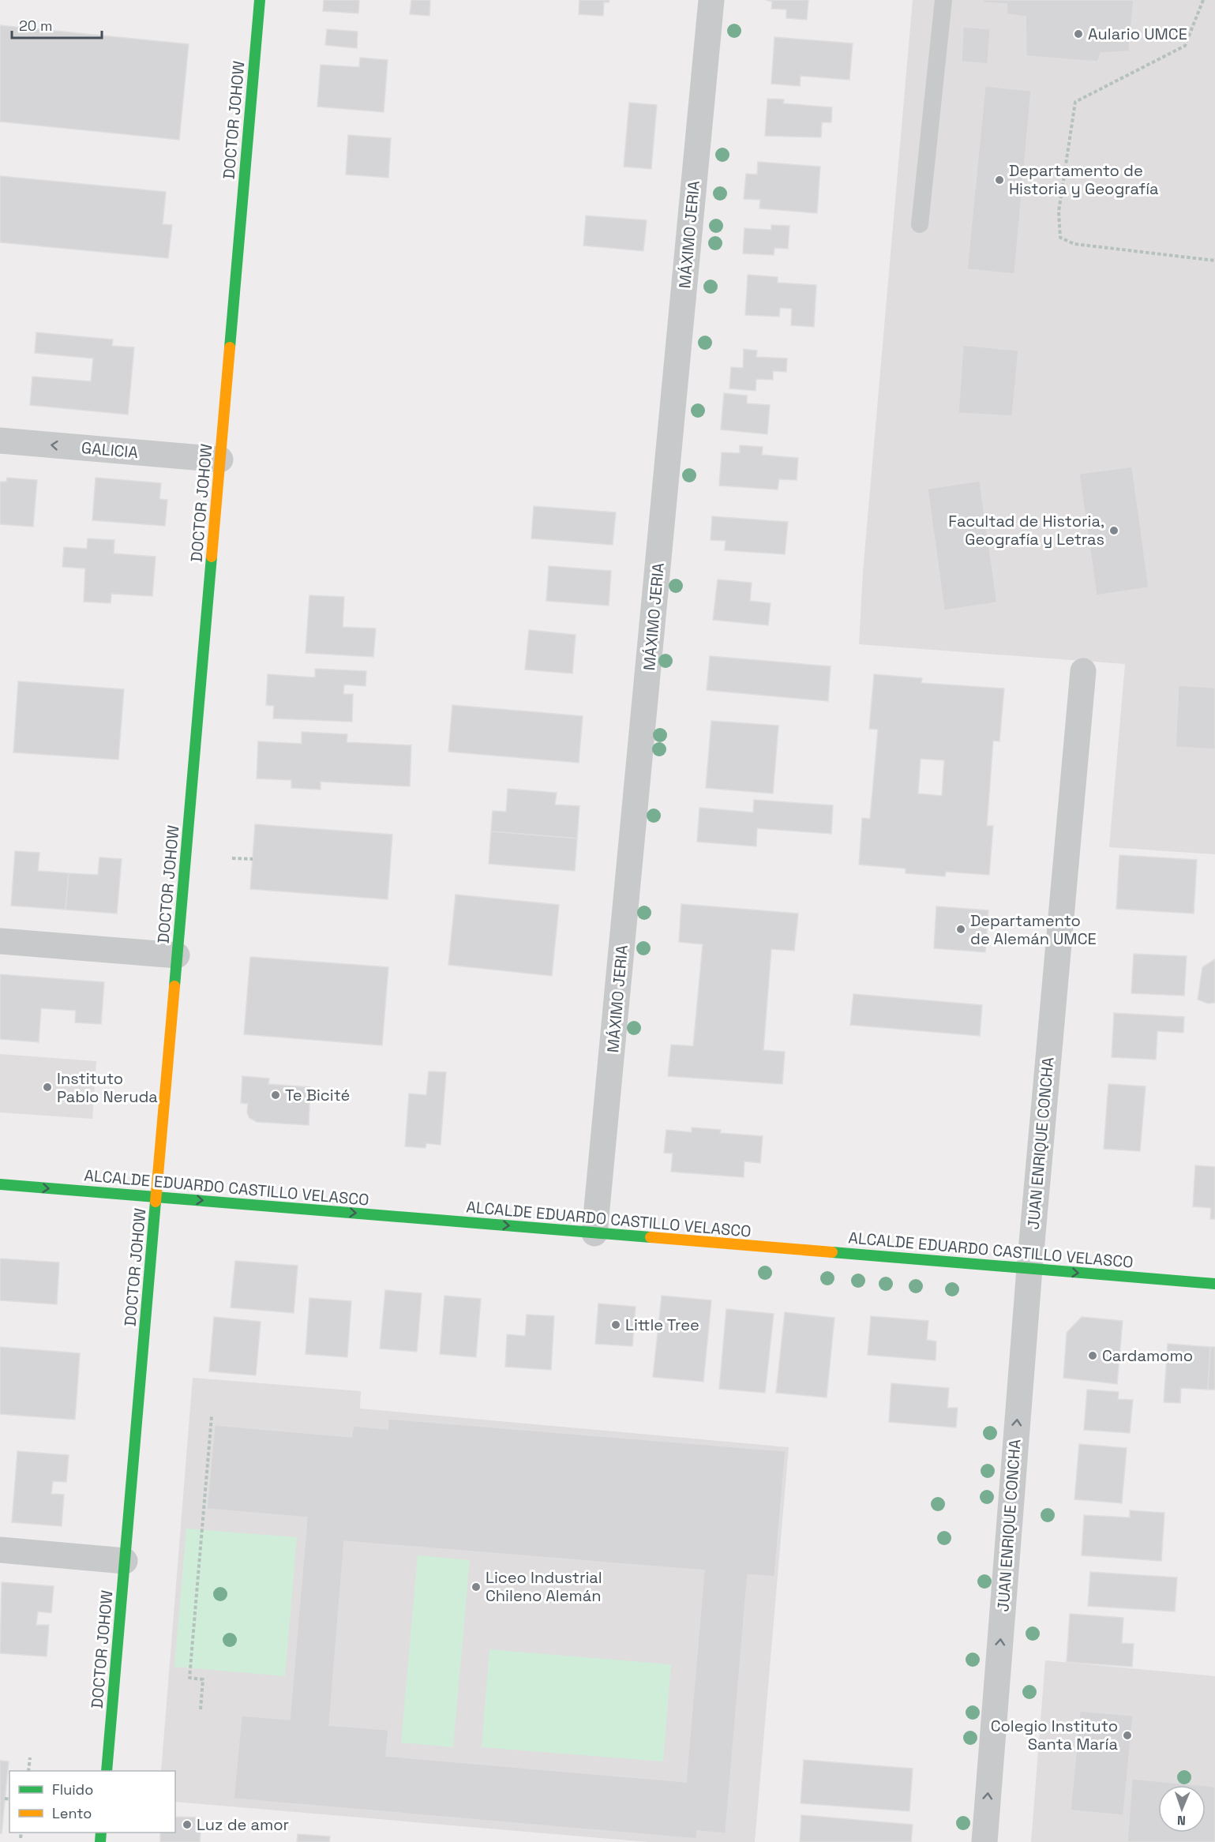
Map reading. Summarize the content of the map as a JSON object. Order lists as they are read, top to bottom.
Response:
{
  "streets": {
    "street": [
      "DOCTOR JOHOW",
      "MÁXIMO JERIA",
      "GALICIA",
      "JUAN ENRIQUE CONCHA",
      "ALCALDE EDUARDO CASTILLO VELASCO"
    ]
  },
  "crossings": [
    ["DOCTOR JOHOW", "GALICIA"],
    ["DOCTOR JOHOW", "ALCALDE EDUARDO CASTILLO VELASCO"],
    ["MÁXIMO JERIA", "ALCALDE EDUARDO CASTILLO VELASCO"],
    ["JUAN ENRIQUE CONCHA", "ALCALDE EDUARDO CASTILLO VELASCO"]
  ],
  "one_way": ["GALICIA", "JUAN ENRIQUE CONCHA", "ALCALDE EDUARDO CASTILLO VELASCO"],
  "places": [
    "Aulario UMCE",
    "Departamento de Historia y Geografía",
    "Facultad de Historia, Geografía y Letras",
    "Departamento de Alemán UMCE",
    "Instituto Pablo Neruda",
    "Te Bicité",
    "Little Tree",
    "Cardamomo",
    "Liceo Industrial Chileno Alemán",
    "Colegio Instituto Santa María",
    "Luz de amor"
  ],
  "legend": ["Fluido", "Lento"],
  "scale_bar": "20 m",
  "north": "bottom"
}
